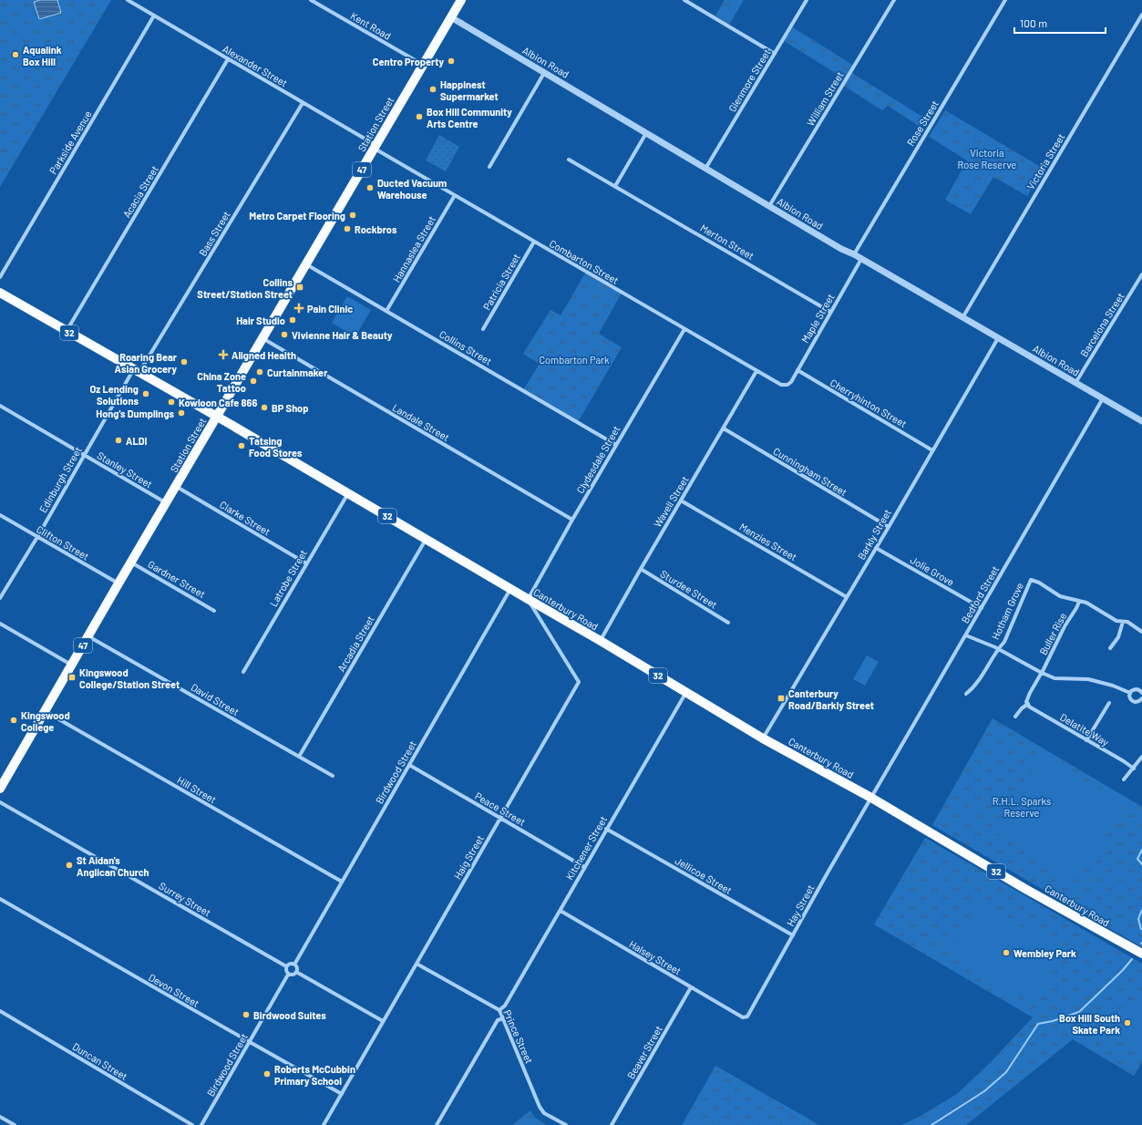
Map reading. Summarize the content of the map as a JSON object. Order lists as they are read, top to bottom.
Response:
{
  "streets": {
    "main road": [
      "Station Street",
      "47",
      "32",
      "Canterbury Road"
    ],
    "street": [
      "Kent Road",
      "Albion Road",
      "Alexander Street",
      "Glenmore Street",
      "William Street",
      "Rose Street",
      "Parkside Avenue",
      "Victoria Street",
      "Acacia Street",
      "Bass Street",
      "Merton Street",
      "Hannaslea Street",
      "Combarton Street",
      "Patricia Street",
      "Maple Street",
      "Barcelona Street",
      "Collins Street",
      "Cherryhinton Street",
      "Landale Street",
      "Clydesdale Street",
      "Stanley Street",
      "Cunningham Street",
      "Edinburgh Street",
      "Wavell Street",
      "Clarke Street",
      "Barkly Street",
      "Menzies Street",
      "Clifton Street",
      "Jolie Grove",
      "Latrobe Street",
      "Gardner Street",
      "Sturdee Street",
      "Bedford Street",
      "Hotham Grove",
      "Buller Rise",
      "Arcadia Street",
      "David Street",
      "Delatite Way",
      "Birdwood Street",
      "Hill Street",
      "Peace Street",
      "Kitchener Street",
      "Haig Street",
      "Jellicoe Street",
      "Surrey Street",
      "Hay Street",
      "Halsey Street",
      "Devon Street",
      "Prince Street",
      "Beaver Street",
      "Duncan Street"
    ]
  },
  "crossings": [
    ["Kent Road", "Station Street"],
    ["Albion Road", "Glenmore Street"],
    ["Albion Road", "William Street"],
    ["Albion Road", "Rose Street"],
    ["Albion Road", "Station Street"],
    ["Albion Road", "Victoria Street"],
    ["Albion Road", "Maple Street"],
    ["Albion Road", "Barcelona Street"],
    ["Albion Road", "Barkly Street"],
    ["Albion Road", "Bedford Street"],
    ["Alexander Street", "Station Street"],
    ["Alexander Street", "Parkside Avenue"],
    ["Alexander Street", "Acacia Street"],
    ["Alexander Street", "Bass Street"],
    ["Alexander Street", "Combarton Street"],
    ["Station Street", "Combarton Street"],
    ["Station Street", "Collins Street"],
    ["Station Street", "Landale Street"],
    ["Station Street", "Stanley Street"],
    ["Station Street", "Clarke Street"],
    ["Station Street", "Clifton Street"],
    ["Station Street", "Gardner Street"],
    ["Station Street", "Canterbury Road"],
    ["Station Street", "David Street"],
    ["Station Street", "Hill Street"],
    ["Acacia Street", "Canterbury Road"],
    ["Bass Street", "Edinburgh Street"],
    ["Bass Street", "Canterbury Road"],
    ["Merton Street", "Maple Street"],
    ["Hannaslea Street", "Combarton Street"],
    ["Hannaslea Street", "Collins Street"],
    ["Combarton Street", "Patricia Street"],
    ["Combarton Street", "Maple Street"],
    ["Combarton Street", "Clydesdale Street"],
    ["Combarton Street", "Wavell Street"],
    ["Maple Street", "Cherryhinton Street"],
    ["Collins Street", "Clydesdale Street"],
    ["Cherryhinton Street", "Barkly Street"],
    ["Landale Street", "Clydesdale Street"],
    ["Clydesdale Street", "Canterbury Road"],
    ["Clydesdale Street", "Haig Street"],
    ["Stanley Street", "Edinburgh Street"],
    ["Cunningham Street", "Wavell Street"],
    ["Cunningham Street", "Barkly Street"],
    ["Edinburgh Street", "Clifton Street"],
    ["Edinburgh Street", "Canterbury Road"],
    ["Wavell Street", "Menzies Street"],
    ["Wavell Street", "Sturdee Street"],
    ["Wavell Street", "Canterbury Road"],
    ["Clarke Street", "Latrobe Street"],
    ["Barkly Street", "Menzies Street"],
    ["Barkly Street", "Jolie Grove"],
    ["Barkly Street", "Canterbury Road"],
    ["Jolie Grove", "Bedford Street"],
    ["Latrobe Street", "Canterbury Road"],
    ["Bedford Street", "Canterbury Road"],
    ["Bedford Street", "Hay Street"],
    ["Canterbury Road", "Arcadia Street"],
    ["Canterbury Road", "Birdwood Street"],
    ["Canterbury Road", "Kitchener Street"],
    ["Canterbury Road", "Haig Street"],
    ["Canterbury Road", "Hay Street"],
    ["Hotham Grove", "Buller Rise"],
    ["Buller Rise", "Delatite Way"],
    ["Arcadia Street", "David Street"],
    ["Birdwood Street", "Hill Street"],
    ["Birdwood Street", "Peace Street"],
    ["Birdwood Street", "Surrey Street"],
    ["Birdwood Street", "Devon Street"],
    ["Peace Street", "Kitchener Street"],
    ["Peace Street", "Haig Street"],
    ["Kitchener Street", "Jellicoe Street"],
    ["Kitchener Street", "Halsey Street"],
    ["Kitchener Street", "Prince Street"],
    ["Haig Street", "Devon Street"],
    ["Haig Street", "Prince Street"],
    ["Jellicoe Street", "Hay Street"],
    ["Hay Street", "Halsey Street"],
    ["Halsey Street", "Beaver Street"]
  ],
  "parks": ["Victoria Rose Reserve", "Combarton Park", "R.H.L. Sparks Reserve"],
  "places": {
    "other": [
      "Aqualink Box Hill",
      "Centro Property",
      "Happinest Supermarket",
      "Box Hill Community Arts Centre",
      "Ducted Vacuum Warehouse",
      "Metro Carpet Flooring",
      "Rockbros",
      "Hair Studio",
      "Vivienne Hair & Beauty",
      "Roaring Bear Asian Grocery",
      "Curtainmaker",
      "China Zone Tattoo",
      "Oz Lending Solutions",
      "Kowloon Cafe 866",
      "BP Shop",
      "Hong's Dumplings",
      "ALDI",
      "Tatsing Food Stores",
      "Kingswood College",
      "St Aidan's Anglican Church",
      "Wembley Park",
      "Birdwood Suites",
      "Box Hill South Skate Park",
      "Roberts McCubbin Primary School"
    ],
    "transit": ["Collins Street/Station Street", "Kingswood College/Station Street", "Canterbury Road/Barkly Street"],
    "health": ["Pain Clinic", "Aligned Health"]
  },
  "scale_bar": "100 m"
}
